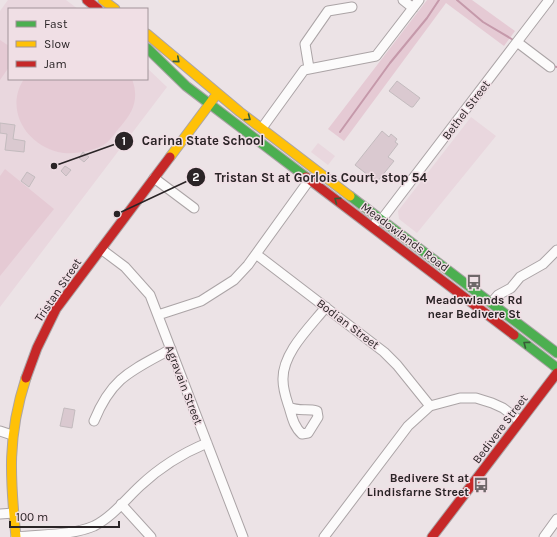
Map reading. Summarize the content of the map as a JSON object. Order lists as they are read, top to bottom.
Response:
{
  "streets": {
    "main road": ["Meadowlands Road", "Tristan Street", "Bedivere Street"],
    "street": ["Bethel Street", "Bodian Street", "Agravain Street"]
  },
  "crossings": [
    ["Bethel Street", "Meadowlands Road"],
    ["Meadowlands Road", "Tristan Street"],
    ["Tristan Street", "Agravain Street"]
  ],
  "places": {
    "other": ["Carina State School", "Tristan St at Gorlois Court, stop 54"],
    "bus stop": ["Meadowlands Rd near Bedivere St", "Bedivere St at Lindisfarne Street"]
  },
  "legend": ["Fast", "Slow", "Jam"],
  "scale_bar": "100 m"
}
